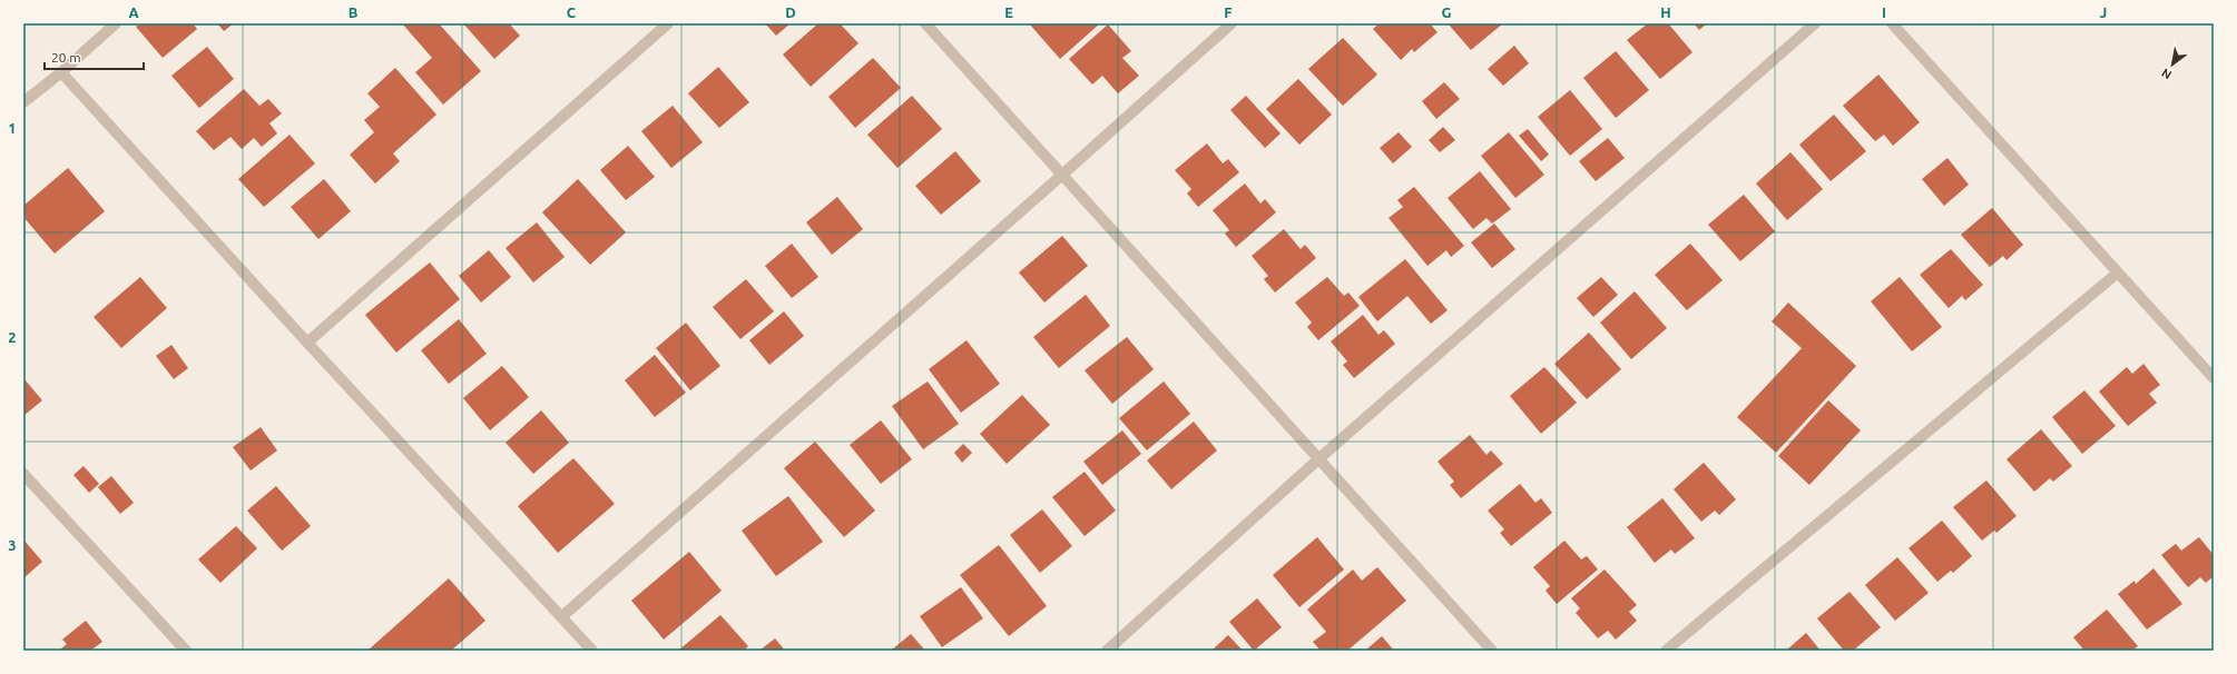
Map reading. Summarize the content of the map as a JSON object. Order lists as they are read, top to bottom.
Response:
{
  "scale_bar": "20 m",
  "north": "bottom left",
  "grid": {
    "columns": [
      "A",
      "B",
      "C",
      "D",
      "E",
      "F",
      "G",
      "H",
      "I",
      "J"
    ],
    "rows": ["1", "2", "3"]
  }
}
